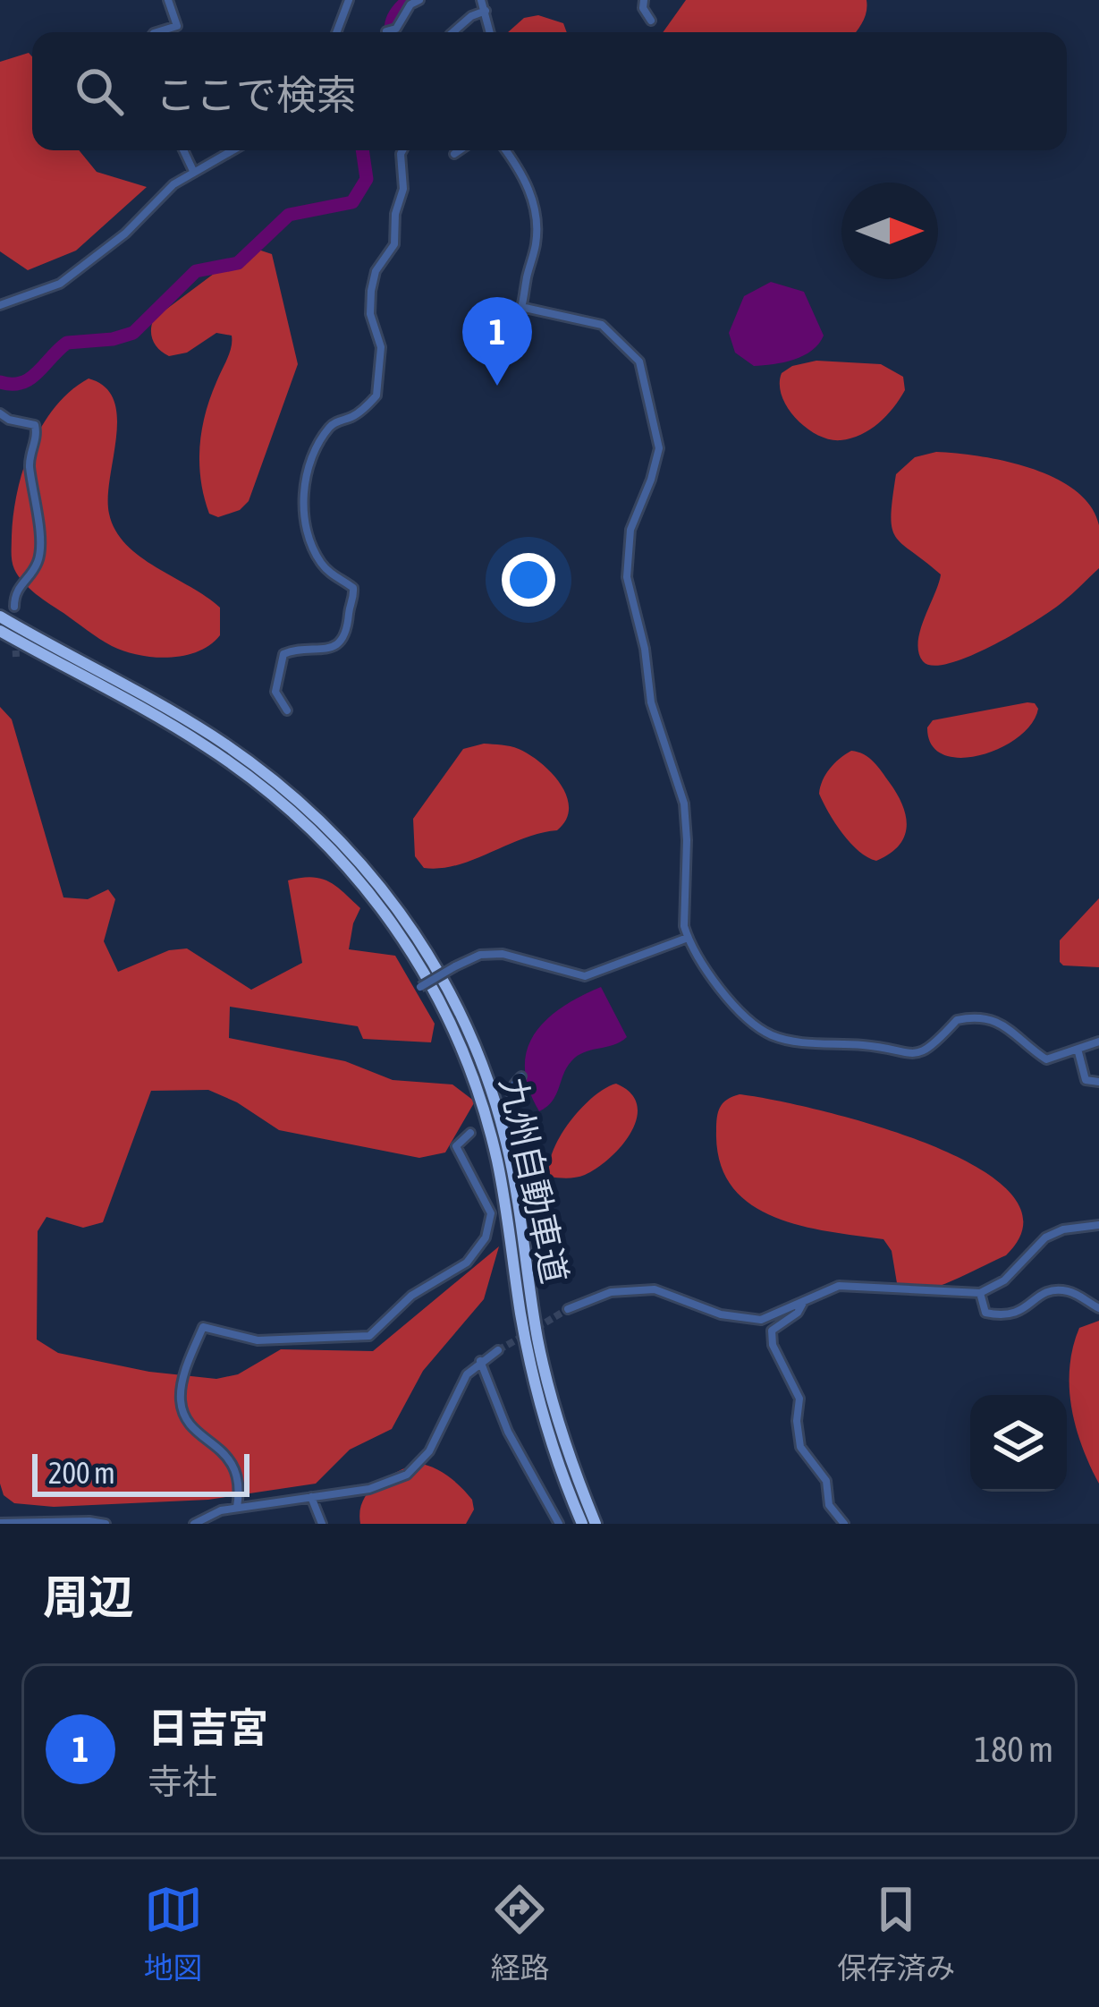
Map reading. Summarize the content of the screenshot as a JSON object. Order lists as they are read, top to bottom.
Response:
{
  "streets": {
    "highway": ["九州自動車道"]
  },
  "scale_bar": "200 m",
  "north": "right",
  "page": {
    "search": "ここで検索",
    "pins": "1",
    "scale": "200 m",
    "heading": "周辺",
    "list": [
      {
        "mark": "1",
        "name": "日吉宮",
        "note": "寺社",
        "value": "180 m"
      }
    ],
    "nav": ["地図", "経路", "保存済み"]
  }
}
